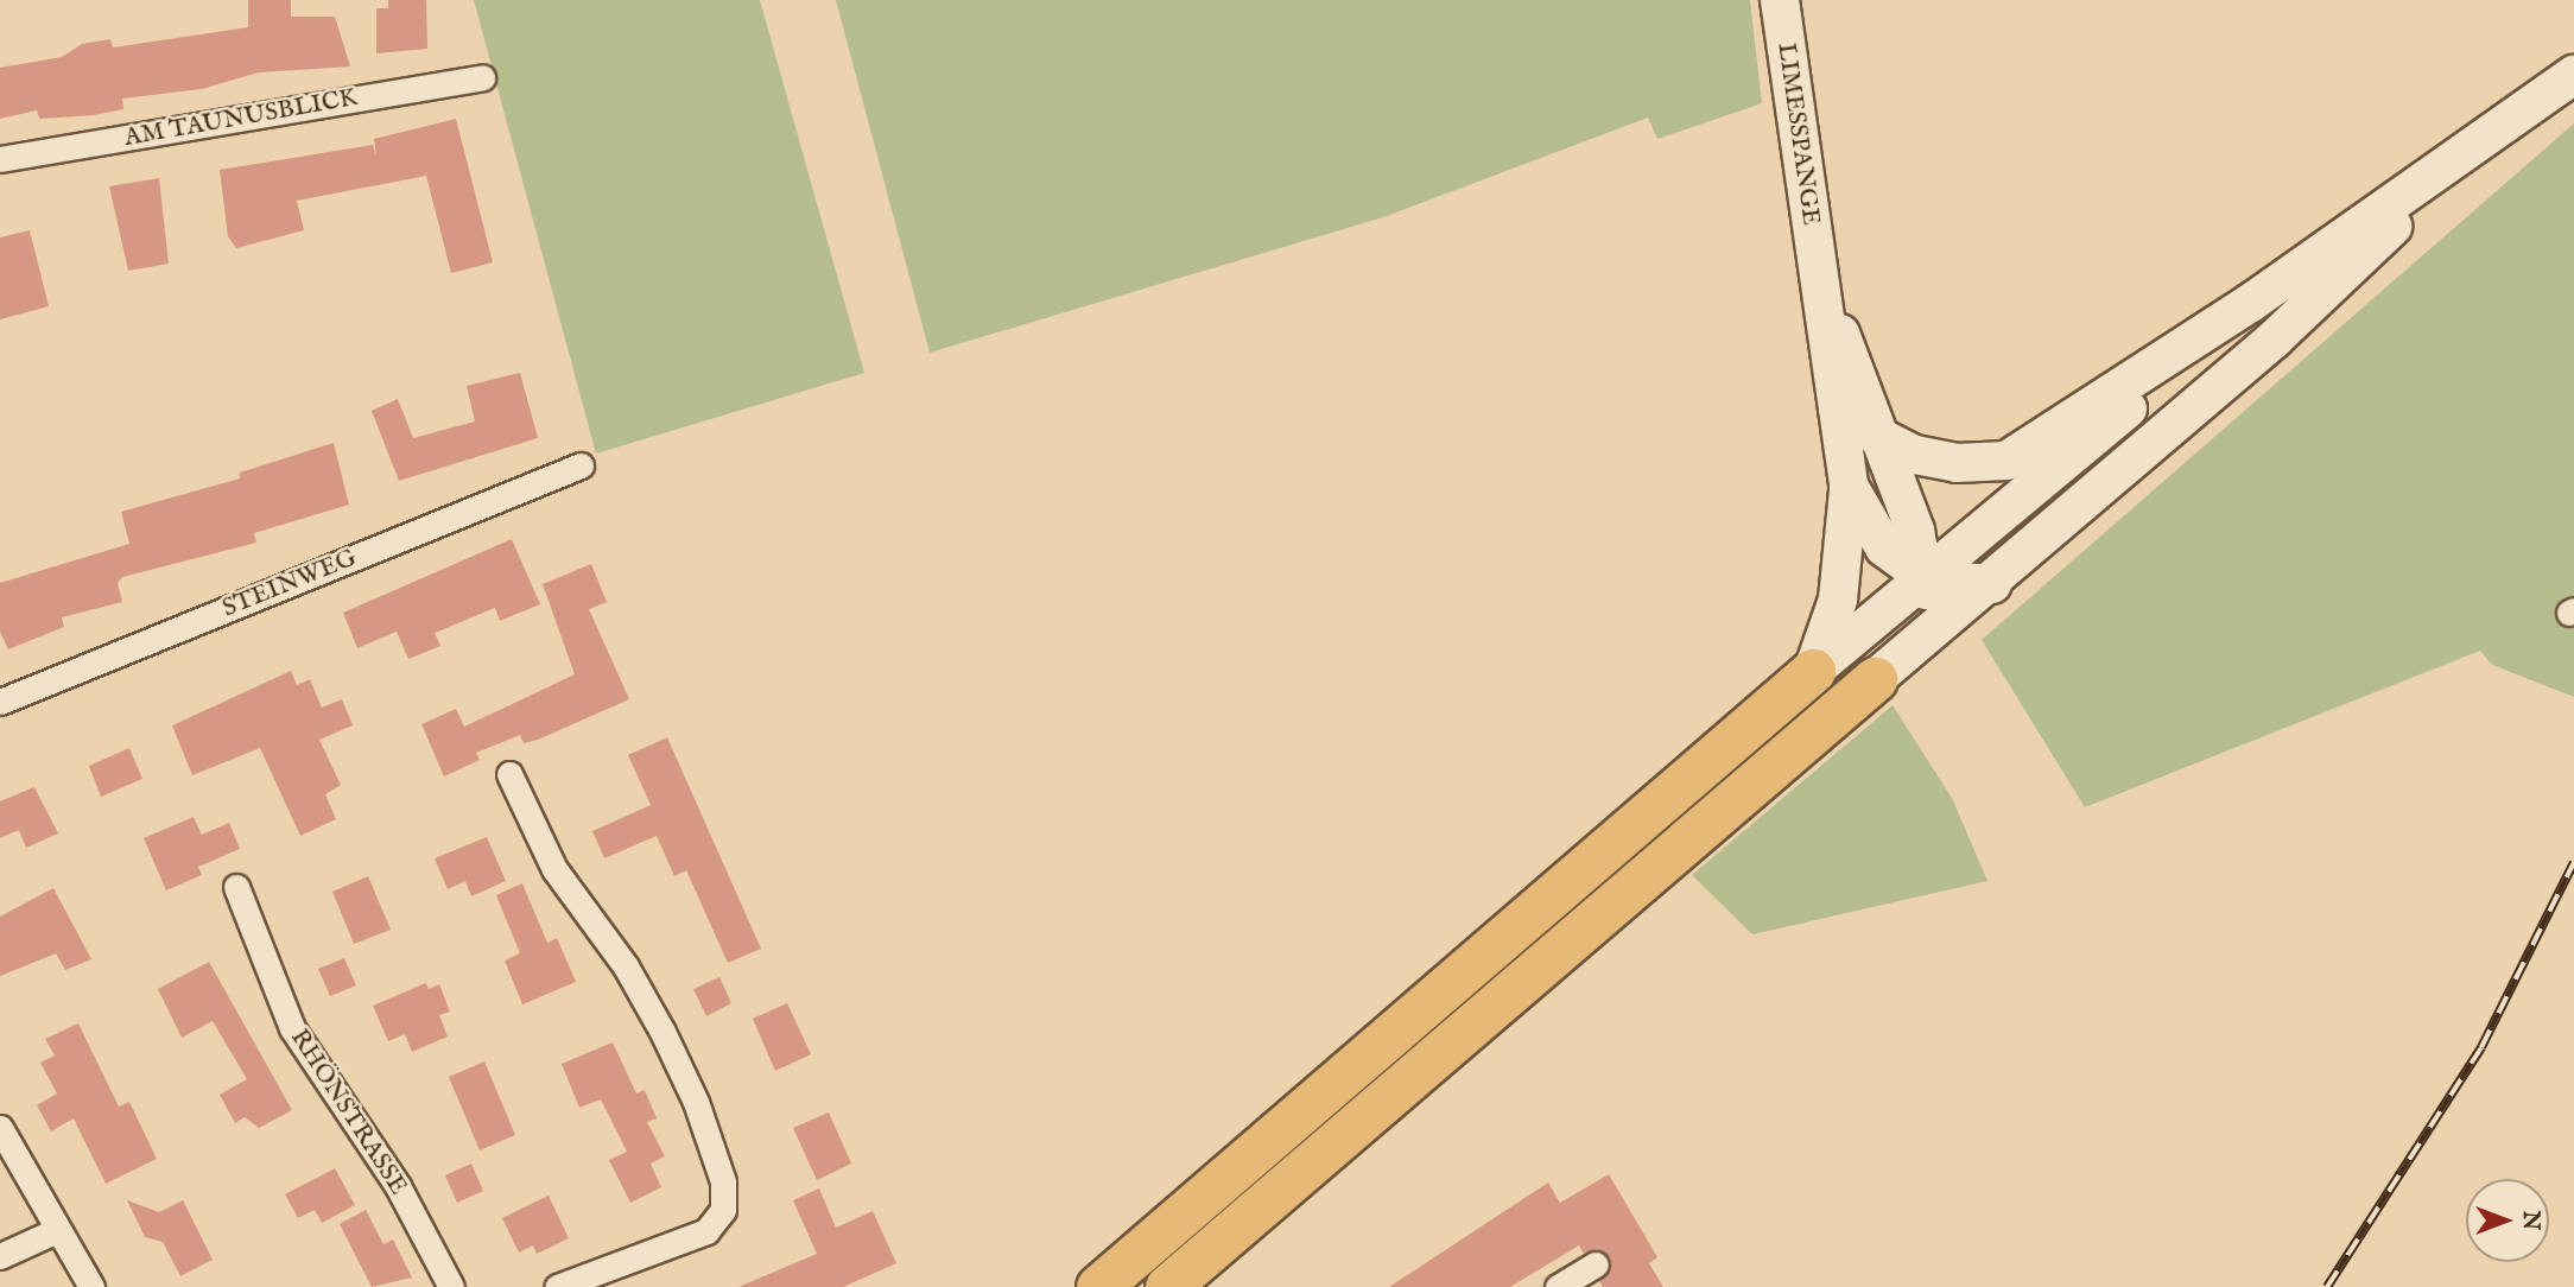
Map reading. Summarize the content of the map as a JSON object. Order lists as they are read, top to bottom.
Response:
{
  "streets": {
    "main road": ["LIMESSPANGE"],
    "street": ["AM TAUNUSBLICK", "STEINWEG", "RHÖNSTRASSE"]
  },
  "north": "right"
}
